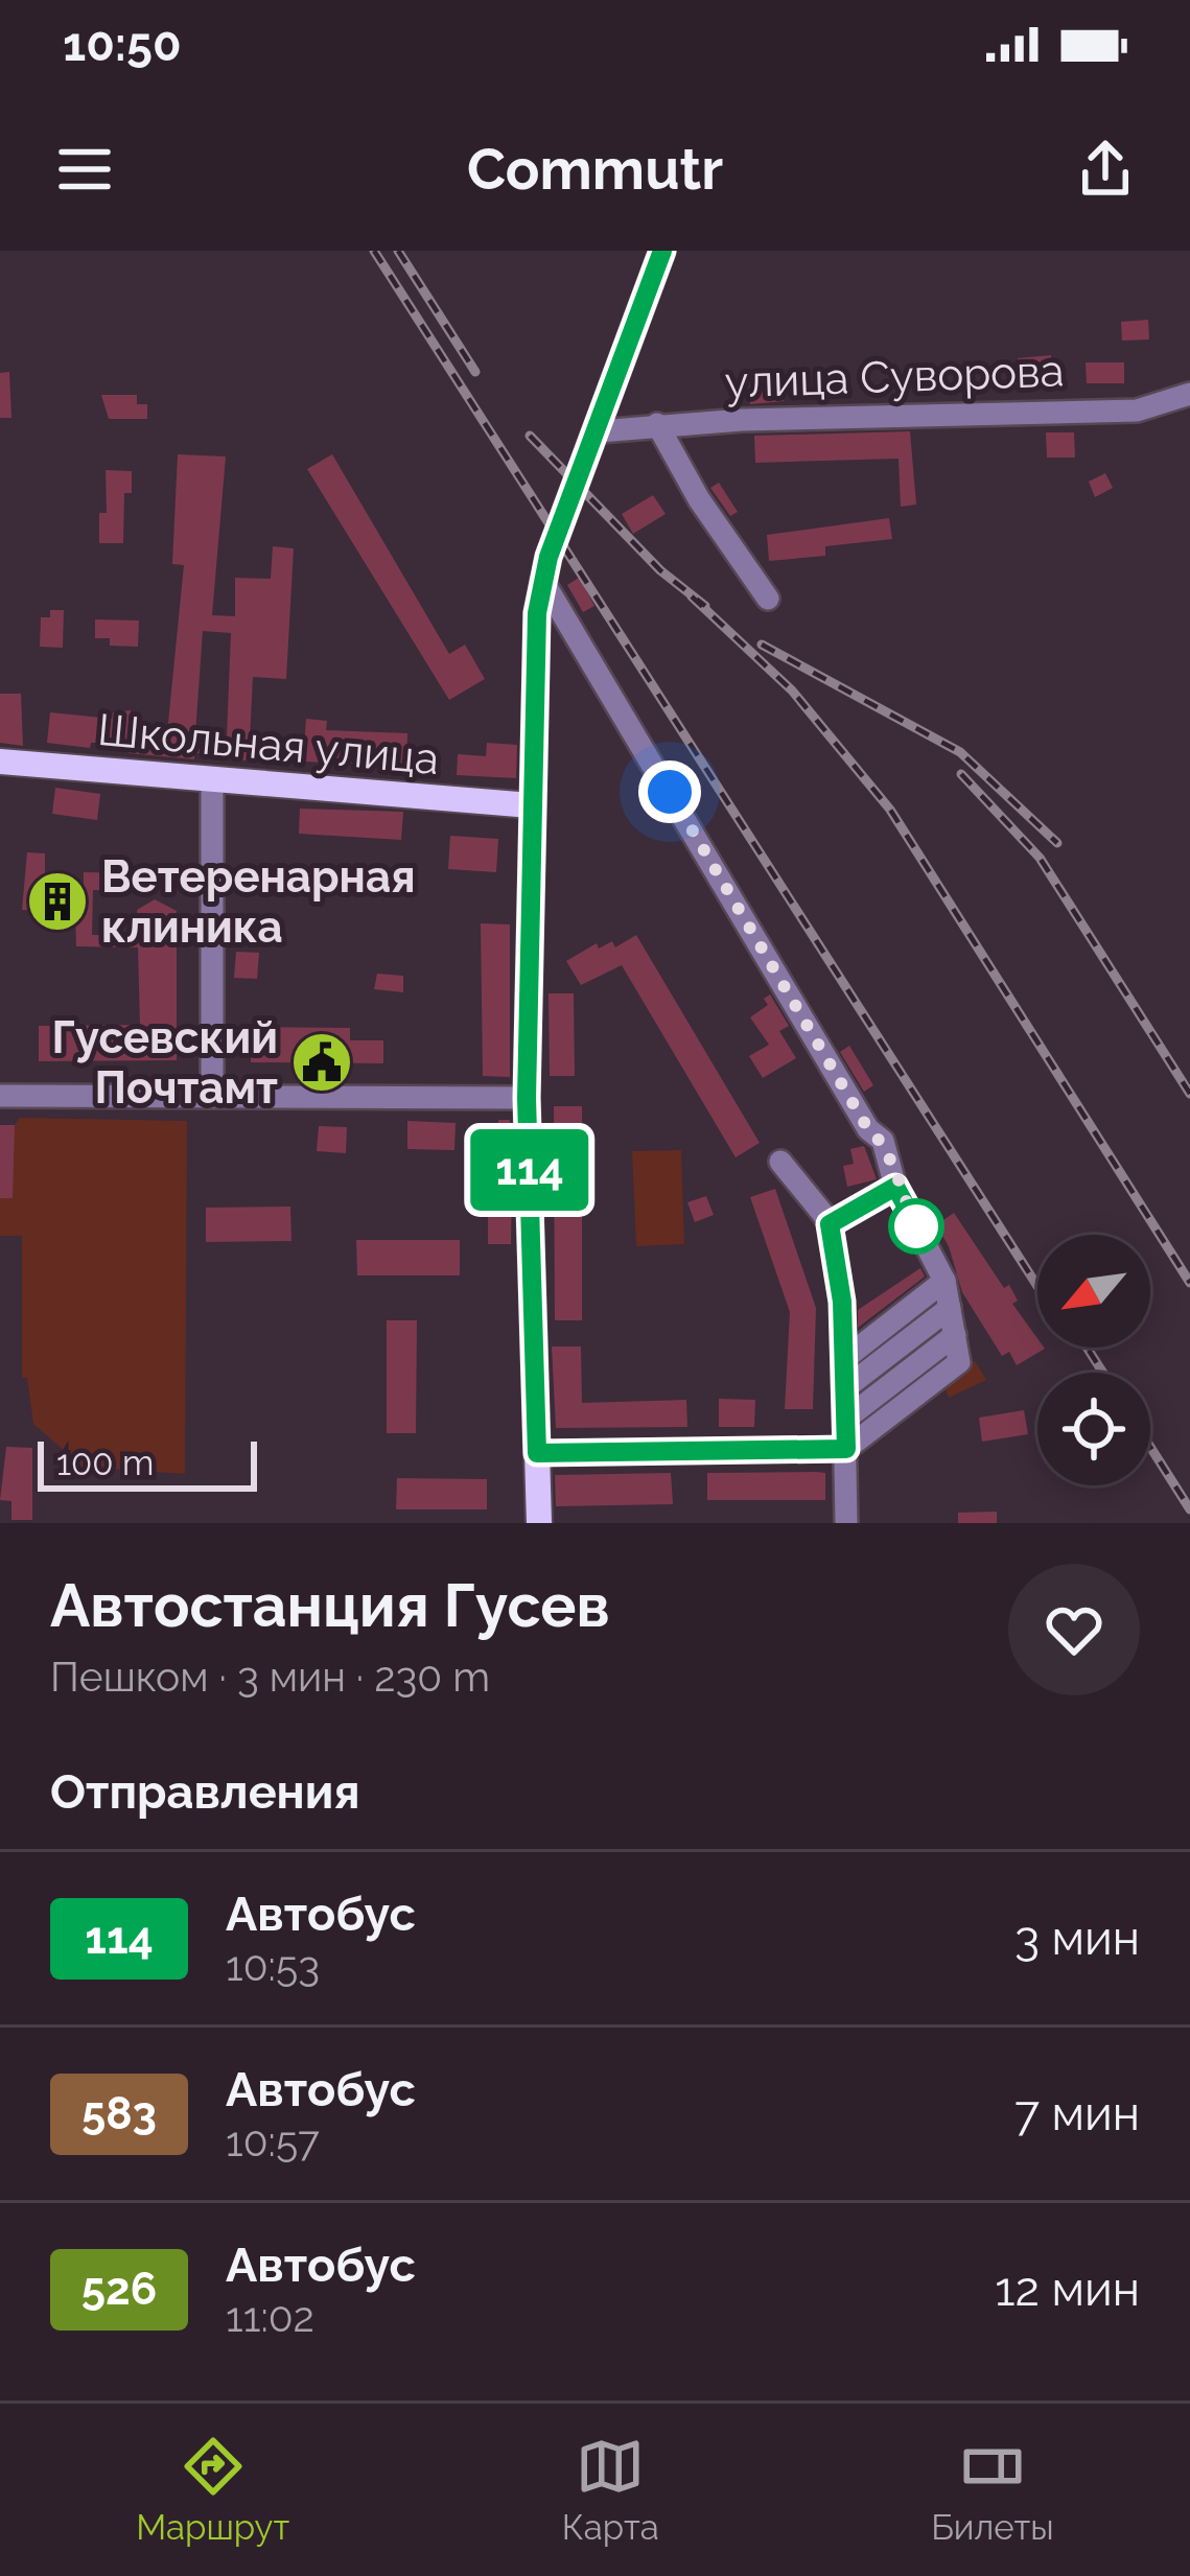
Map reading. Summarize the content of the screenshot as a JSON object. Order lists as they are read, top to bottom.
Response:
{
  "streets": {
    "main road": ["Школьная улица"],
    "street": ["улица Суворова"]
  },
  "places": {
    "building": ["Ветеренарная клиника"],
    "public building": ["Гусевский Почтамт"]
  },
  "lines": ["bus line 114"],
  "scale_bar": "100 m",
  "north": "bottom left",
  "page": {
    "status": "10:50",
    "header": "Commutr",
    "on_map": "114",
    "scale": "100 m",
    "heading": [
      ["Автостанция Гусев", "Пешком · 3 мин · 230 m"],
      "Отправления"
    ],
    "list": [
      {
        "mark": "114",
        "name": "Автобус",
        "note": "10:53",
        "value": "3 мин"
      },
      {
        "mark": "583",
        "name": "Автобус",
        "note": "10:57",
        "value": "7 мин"
      },
      {
        "mark": "526",
        "name": "Автобус",
        "note": "11:02",
        "value": "12 мин"
      }
    ],
    "tabs": ["Маршрут", "Карта", "Билеты"]
  }
}
